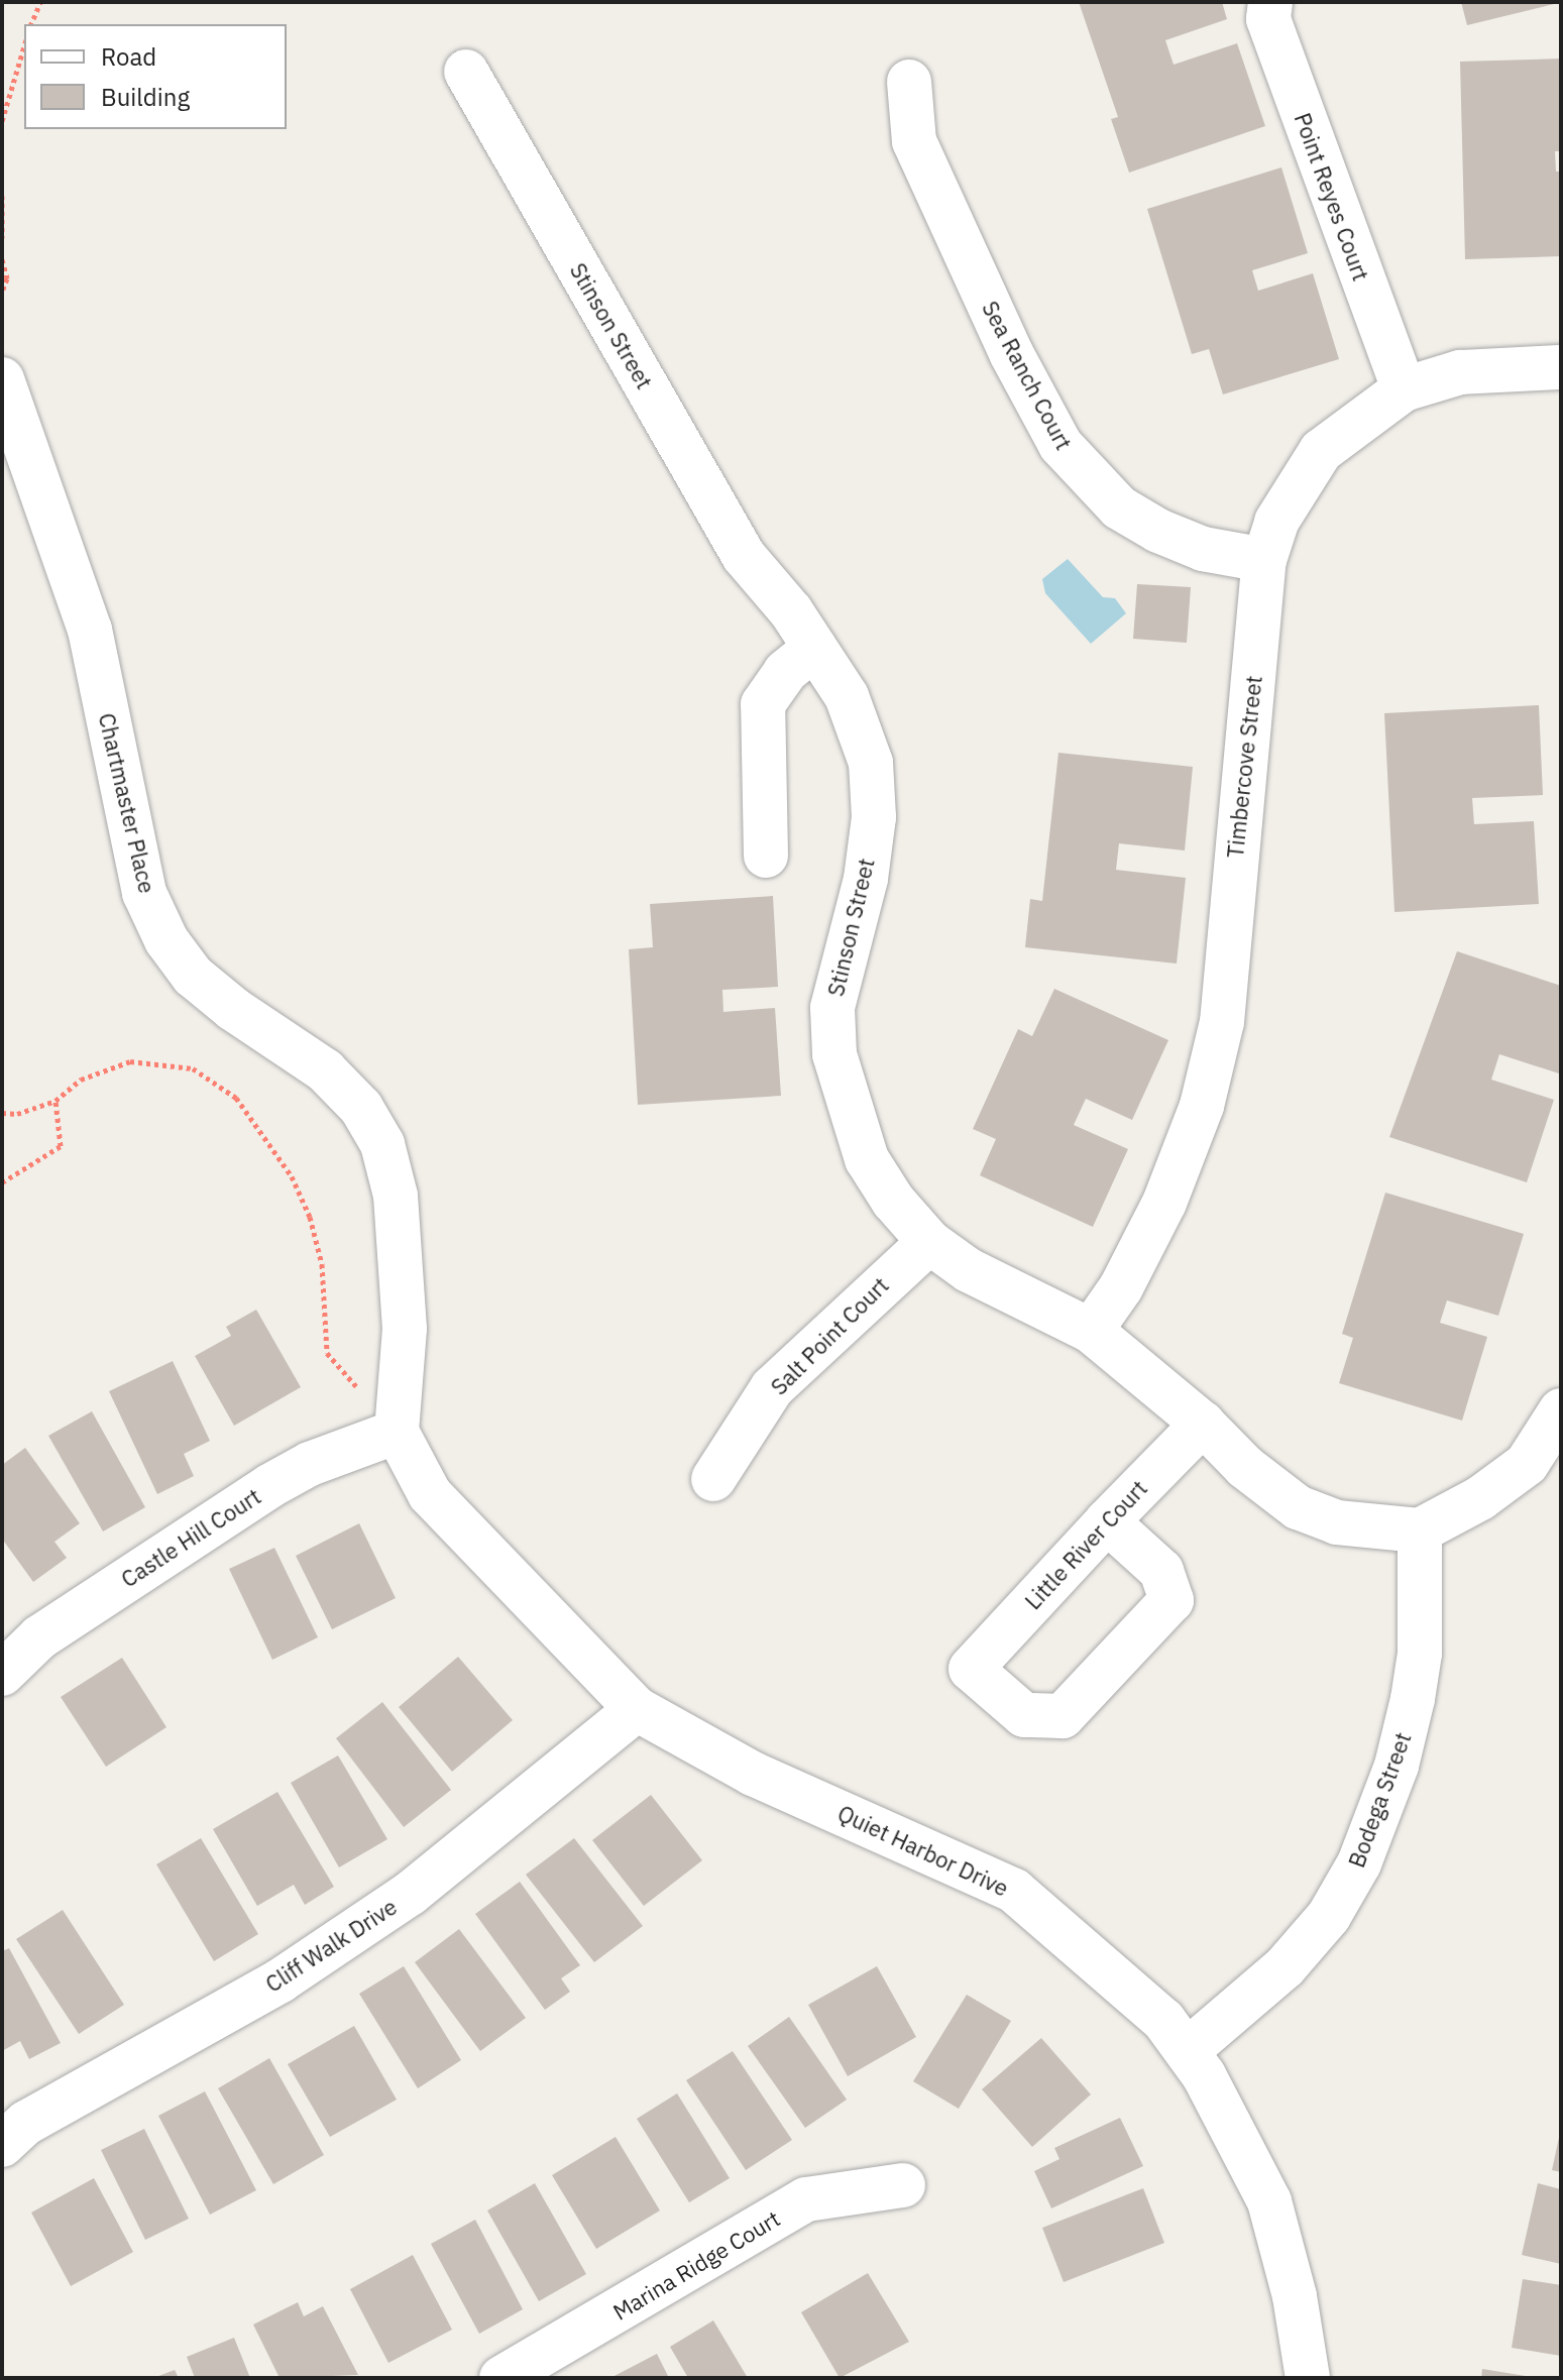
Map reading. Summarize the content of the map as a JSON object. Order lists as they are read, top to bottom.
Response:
{
  "streets": {
    "street": [
      "Point Reyes Court",
      "Stinson Street",
      "Sea Ranch Court",
      "Timbercove Street",
      "Chartmaster Place",
      "Salt Point Court",
      "Castle Hill Court",
      "Little River Court",
      "Bodega Street",
      "Quiet Harbor Drive",
      "Cliff Walk Drive",
      "Marina Ridge Court"
    ]
  },
  "crossings": [
    ["Point Reyes Court", "Timbercove Street"],
    ["Stinson Street", "Timbercove Street"],
    ["Stinson Street", "Salt Point Court"],
    ["Stinson Street", "Little River Court"],
    ["Stinson Street", "Bodega Street"],
    ["Sea Ranch Court", "Timbercove Street"],
    ["Chartmaster Place", "Castle Hill Court"],
    ["Chartmaster Place", "Quiet Harbor Drive"],
    ["Castle Hill Court", "Quiet Harbor Drive"],
    ["Bodega Street", "Quiet Harbor Drive"],
    ["Quiet Harbor Drive", "Cliff Walk Drive"]
  ],
  "legend": ["Road", "Building"]
}
